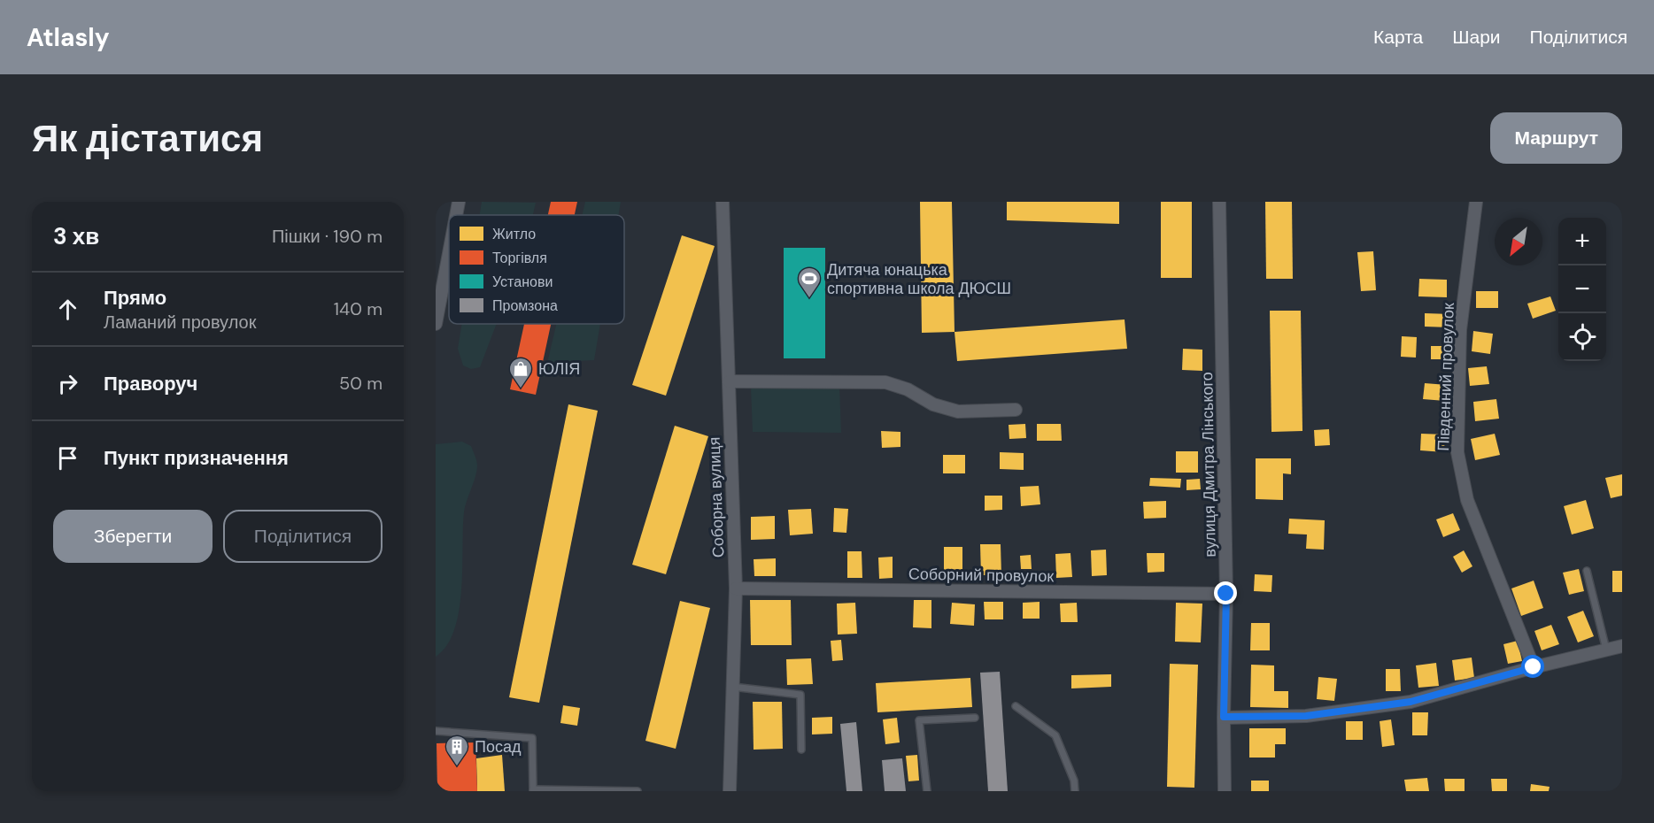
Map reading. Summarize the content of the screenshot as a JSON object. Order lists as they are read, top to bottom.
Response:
{
  "streets": {
    "street": [
      "Південний провулок",
      "вулиця Дмитра Лінського",
      "Соборна вулиця",
      "Соборний провулок"
    ]
  },
  "crossings": [
    ["вулиця Дмитра Лінського", "Соборний провулок"],
    ["Соборна вулиця", "Соборний провулок"]
  ],
  "places": {
    "sports": ["Дитяча юнацька спортивна школа ДЮСШ"],
    "shop": ["ЮЛІЯ"],
    "building": ["Посад"]
  },
  "legend": [
    "Житло",
    "Торгівля",
    "Установи",
    "Промзона"
  ],
  "north": "bottom left",
  "page": {
    "header": "Atlasly",
    "nav": ["Карта", "Шари", "Поділитися"],
    "buttons": [
      "Маршрут",
      ["Зберегти", "Поділитися"]
    ],
    "title": "Як дістатися",
    "heading": ["3 хв", "Пішки · 190 m"],
    "map_buttons": ["+", "−"],
    "list": [
      ["Прямо", "Ламаний провулок", "140 m"],
      ["Праворуч", "50 m"],
      "Пункт призначення"
    ]
  }
}
